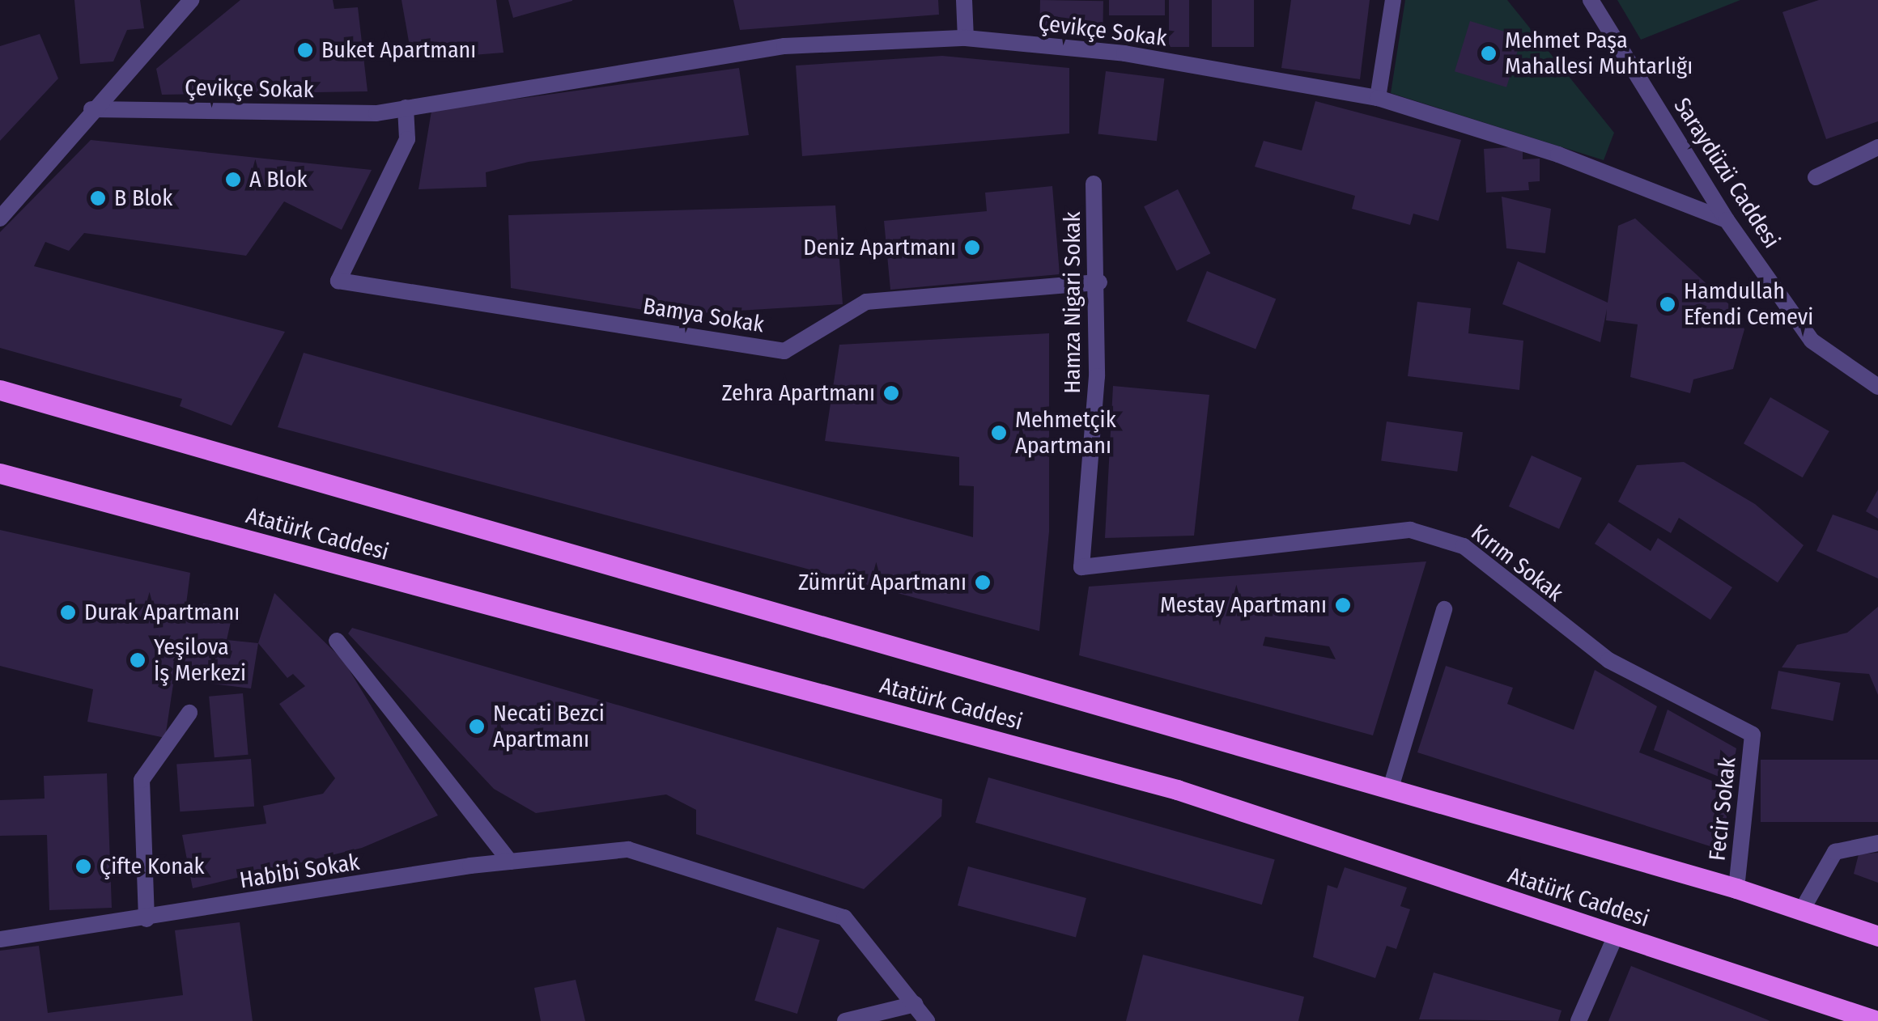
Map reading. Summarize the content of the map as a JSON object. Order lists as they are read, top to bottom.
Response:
{
  "streets": {
    "main road": ["Atatürk Caddesi"],
    "street": [
      "Çevikçe Sokak",
      "Saraydüzü Caddesi",
      "Hamza Nigari Sokak",
      "Bamya Sokak",
      "Kırım Sokak",
      "Fecir Sokak",
      "Habibi Sokak"
    ]
  },
  "crossings": [
    ["Çevikçe Sokak", "Saraydüzü Caddesi"],
    ["Çevikçe Sokak", "Bamya Sokak"],
    ["Hamza Nigari Sokak", "Bamya Sokak"],
    ["Hamza Nigari Sokak", "Kırım Sokak"],
    ["Atatürk Caddesi", "Fecir Sokak"],
    ["Kırım Sokak", "Fecir Sokak"]
  ],
  "places": [
    "Buket Apartmanı",
    "Mehmet Paşa Mahallesi Muhtarlığı",
    "A Blok",
    "B Blok",
    "Deniz Apartmanı",
    "Hamdullah Efendi Cemevi",
    "Zehra Apartmanı",
    "Mehmetçik Apartmanı",
    "Zümrüt Apartmanı",
    "Mestay Apartmanı",
    "Durak Apartmanı",
    "Yeşilova İş Merkezi",
    "Necati Bezci Apartmanı",
    "Çifte Konak"
  ]
}
